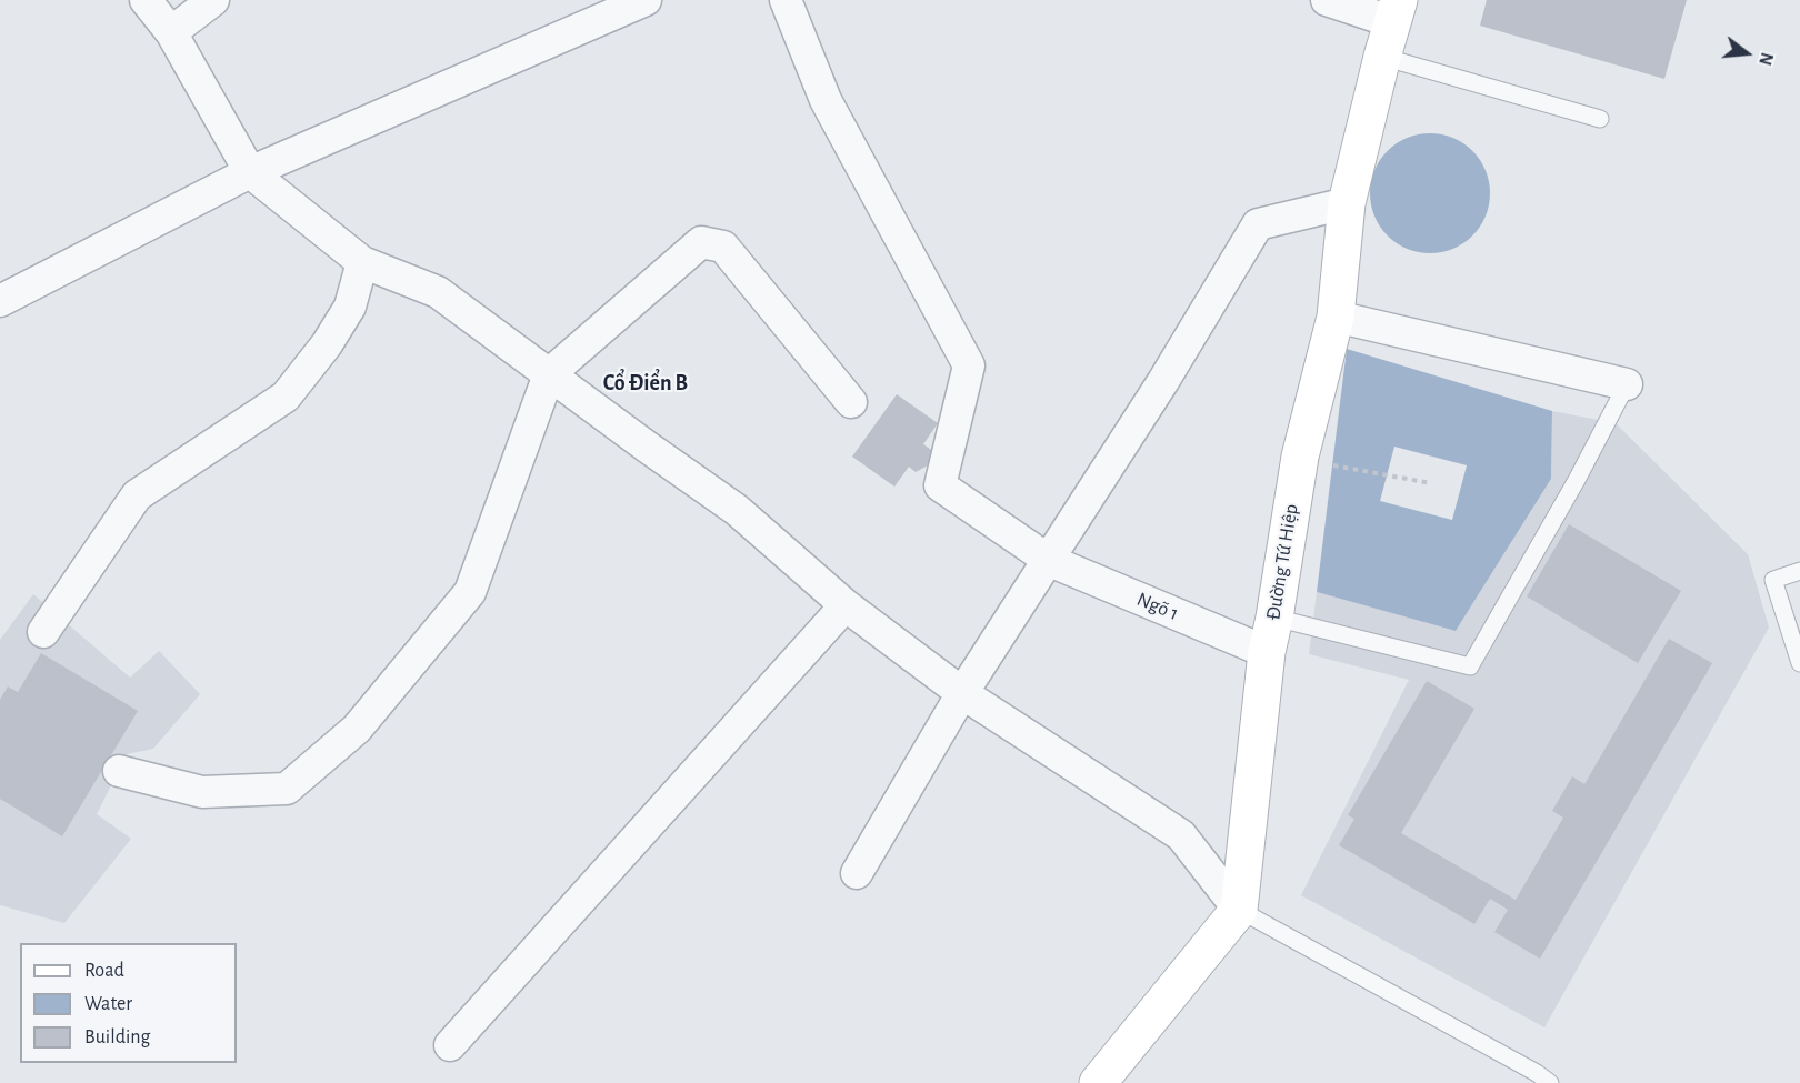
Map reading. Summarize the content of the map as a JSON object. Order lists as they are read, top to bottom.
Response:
{
  "streets": {
    "street": ["Đường Tứ Hiệp", "Ngõ 1"]
  },
  "crossings": [
    ["Đường Tứ Hiệp", "Ngõ 1"]
  ],
  "districts": ["Cổ Điển B"],
  "legend": ["Road", "Water", "Building"],
  "north": "right"
}
